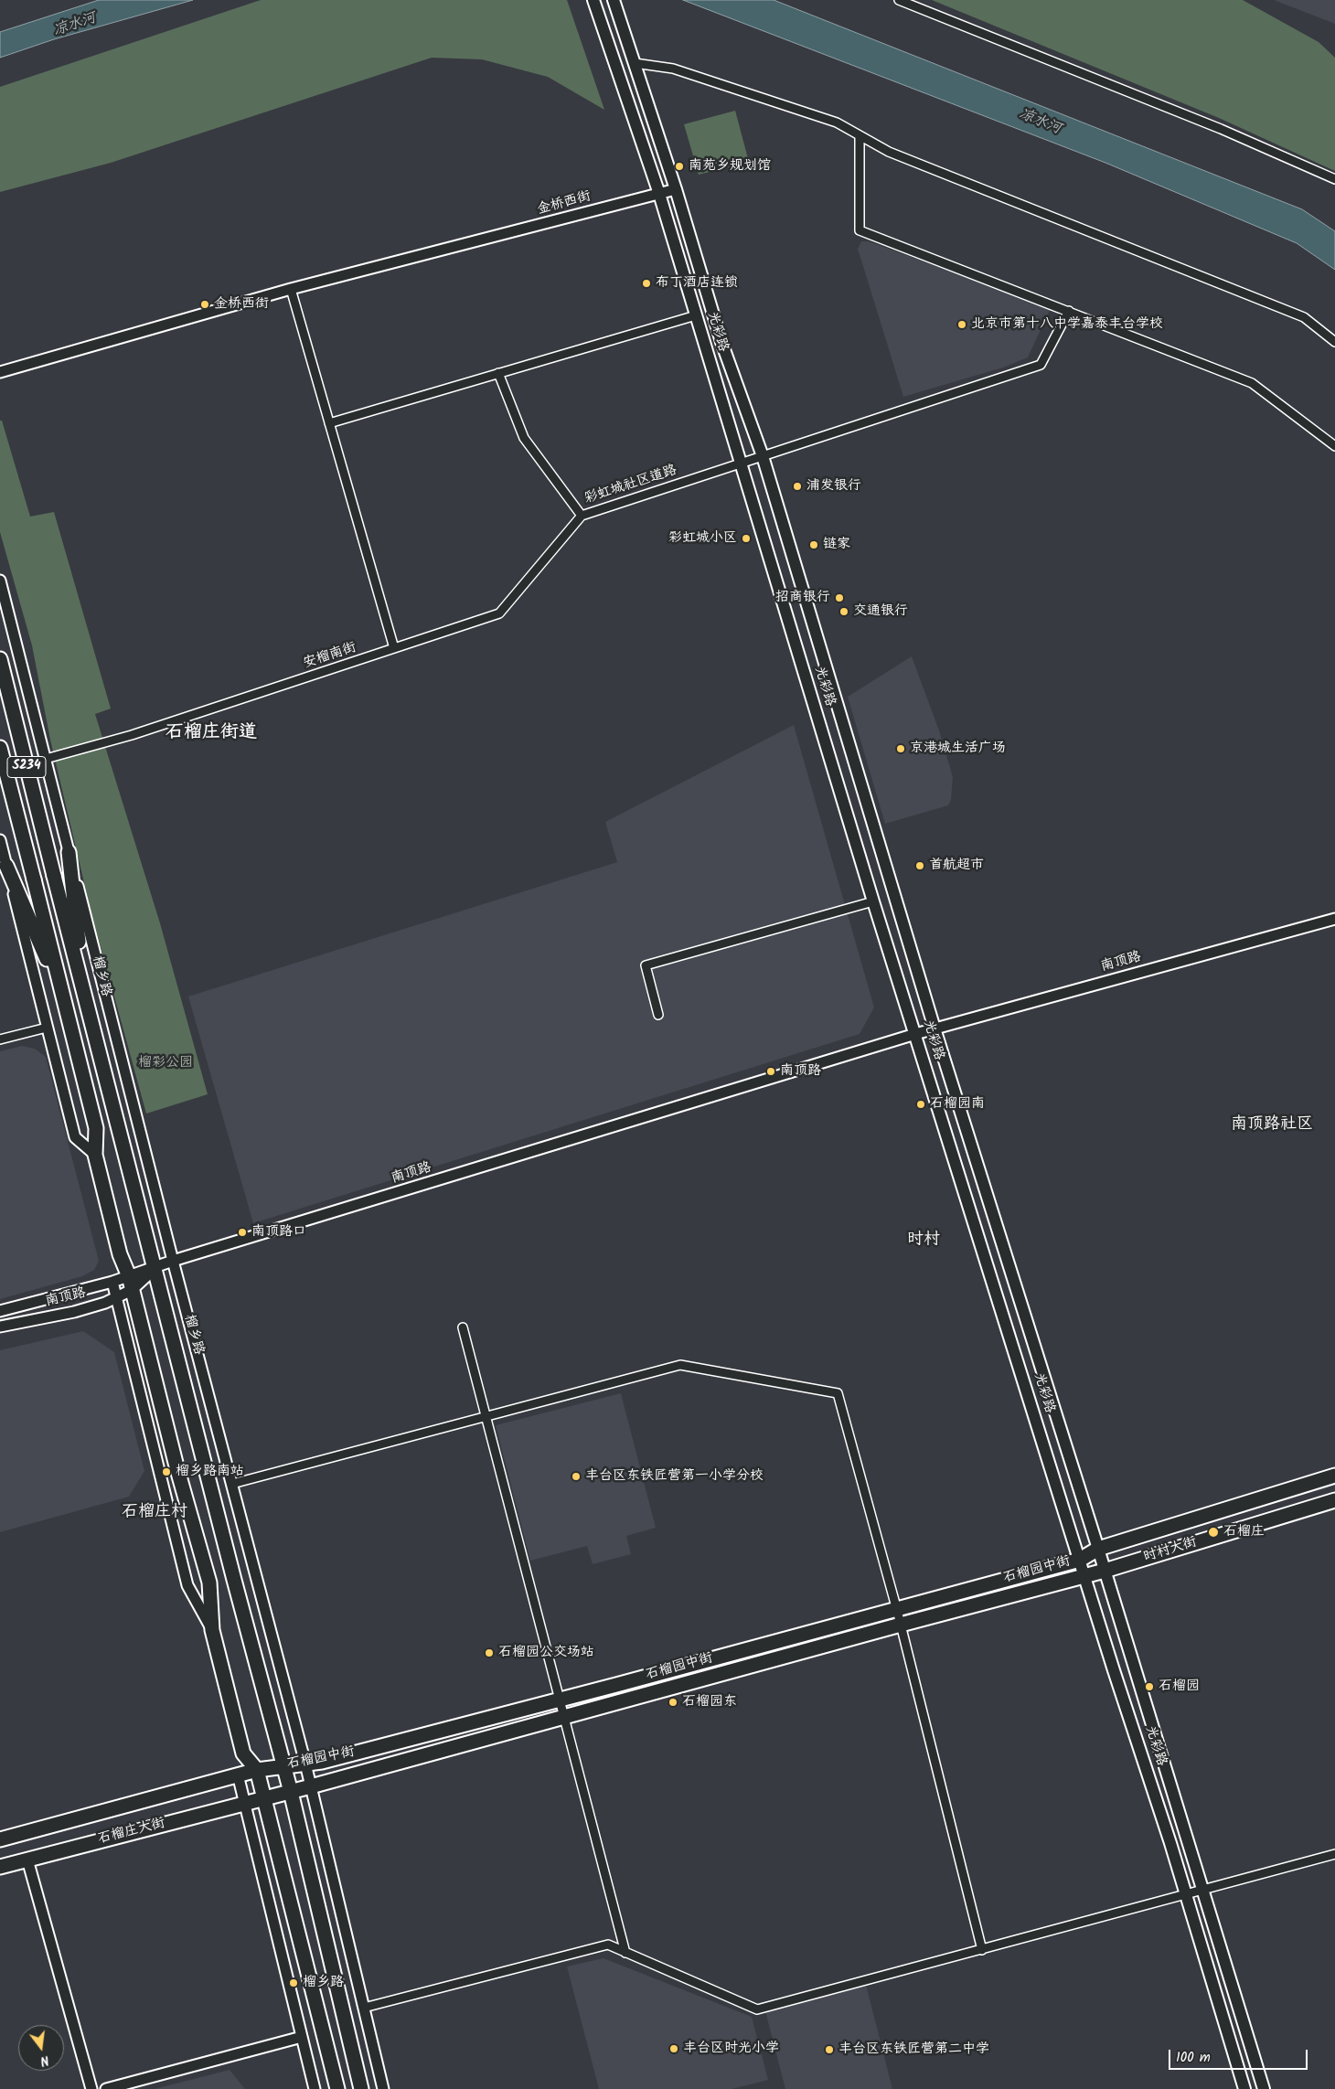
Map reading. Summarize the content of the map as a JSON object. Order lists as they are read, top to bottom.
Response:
{
  "streets": {
    "main road": [
      "光彩路",
      "S234",
      "榴乡路",
      "时村大街",
      "石榴园中街",
      "石榴庄大街"
    ],
    "street": [
      "金桥西街",
      "彩虹城社区道路",
      "安榴南街",
      "南顶路"
    ]
  },
  "crossings": [
    ["金桥西街", "光彩路"],
    ["光彩路", "彩虹城社区道路"],
    ["光彩路", "南顶路"],
    ["光彩路", "时村大街"],
    ["光彩路", "石榴园中街"],
    ["彩虹城社区道路", "安榴南街"],
    ["安榴南街", "榴乡路"],
    ["南顶路", "榴乡路"],
    ["榴乡路", "石榴园中街"],
    ["时村大街", "石榴园中街"],
    ["石榴园中街", "石榴庄大街"]
  ],
  "districts": [
    "石榴庄街道",
    "南顶路社区",
    "时村",
    "石榴庄村"
  ],
  "water": ["凉水河"],
  "parks": ["榴彩公园"],
  "places": [
    "南苑乡规划馆",
    "布丁酒店连锁",
    "金桥西街",
    "北京市第十八中学嘉泰丰台学校",
    "浦发银行",
    "彩虹城小区",
    "链家",
    "招商银行",
    "交通银行",
    "京港城生活广场",
    "首航超市",
    "南顶路",
    "石榴园南",
    "南顶路口",
    "榴乡路南站",
    "丰台区东铁匠营第一小学分校",
    "石榴庄",
    "石榴园公交场站",
    "石榴园",
    "石榴园东",
    "榴乡路",
    "丰台区时光小学",
    "丰台区东铁匠营第二中学"
  ],
  "scale_bar": "100 m",
  "north": "bottom"
}
